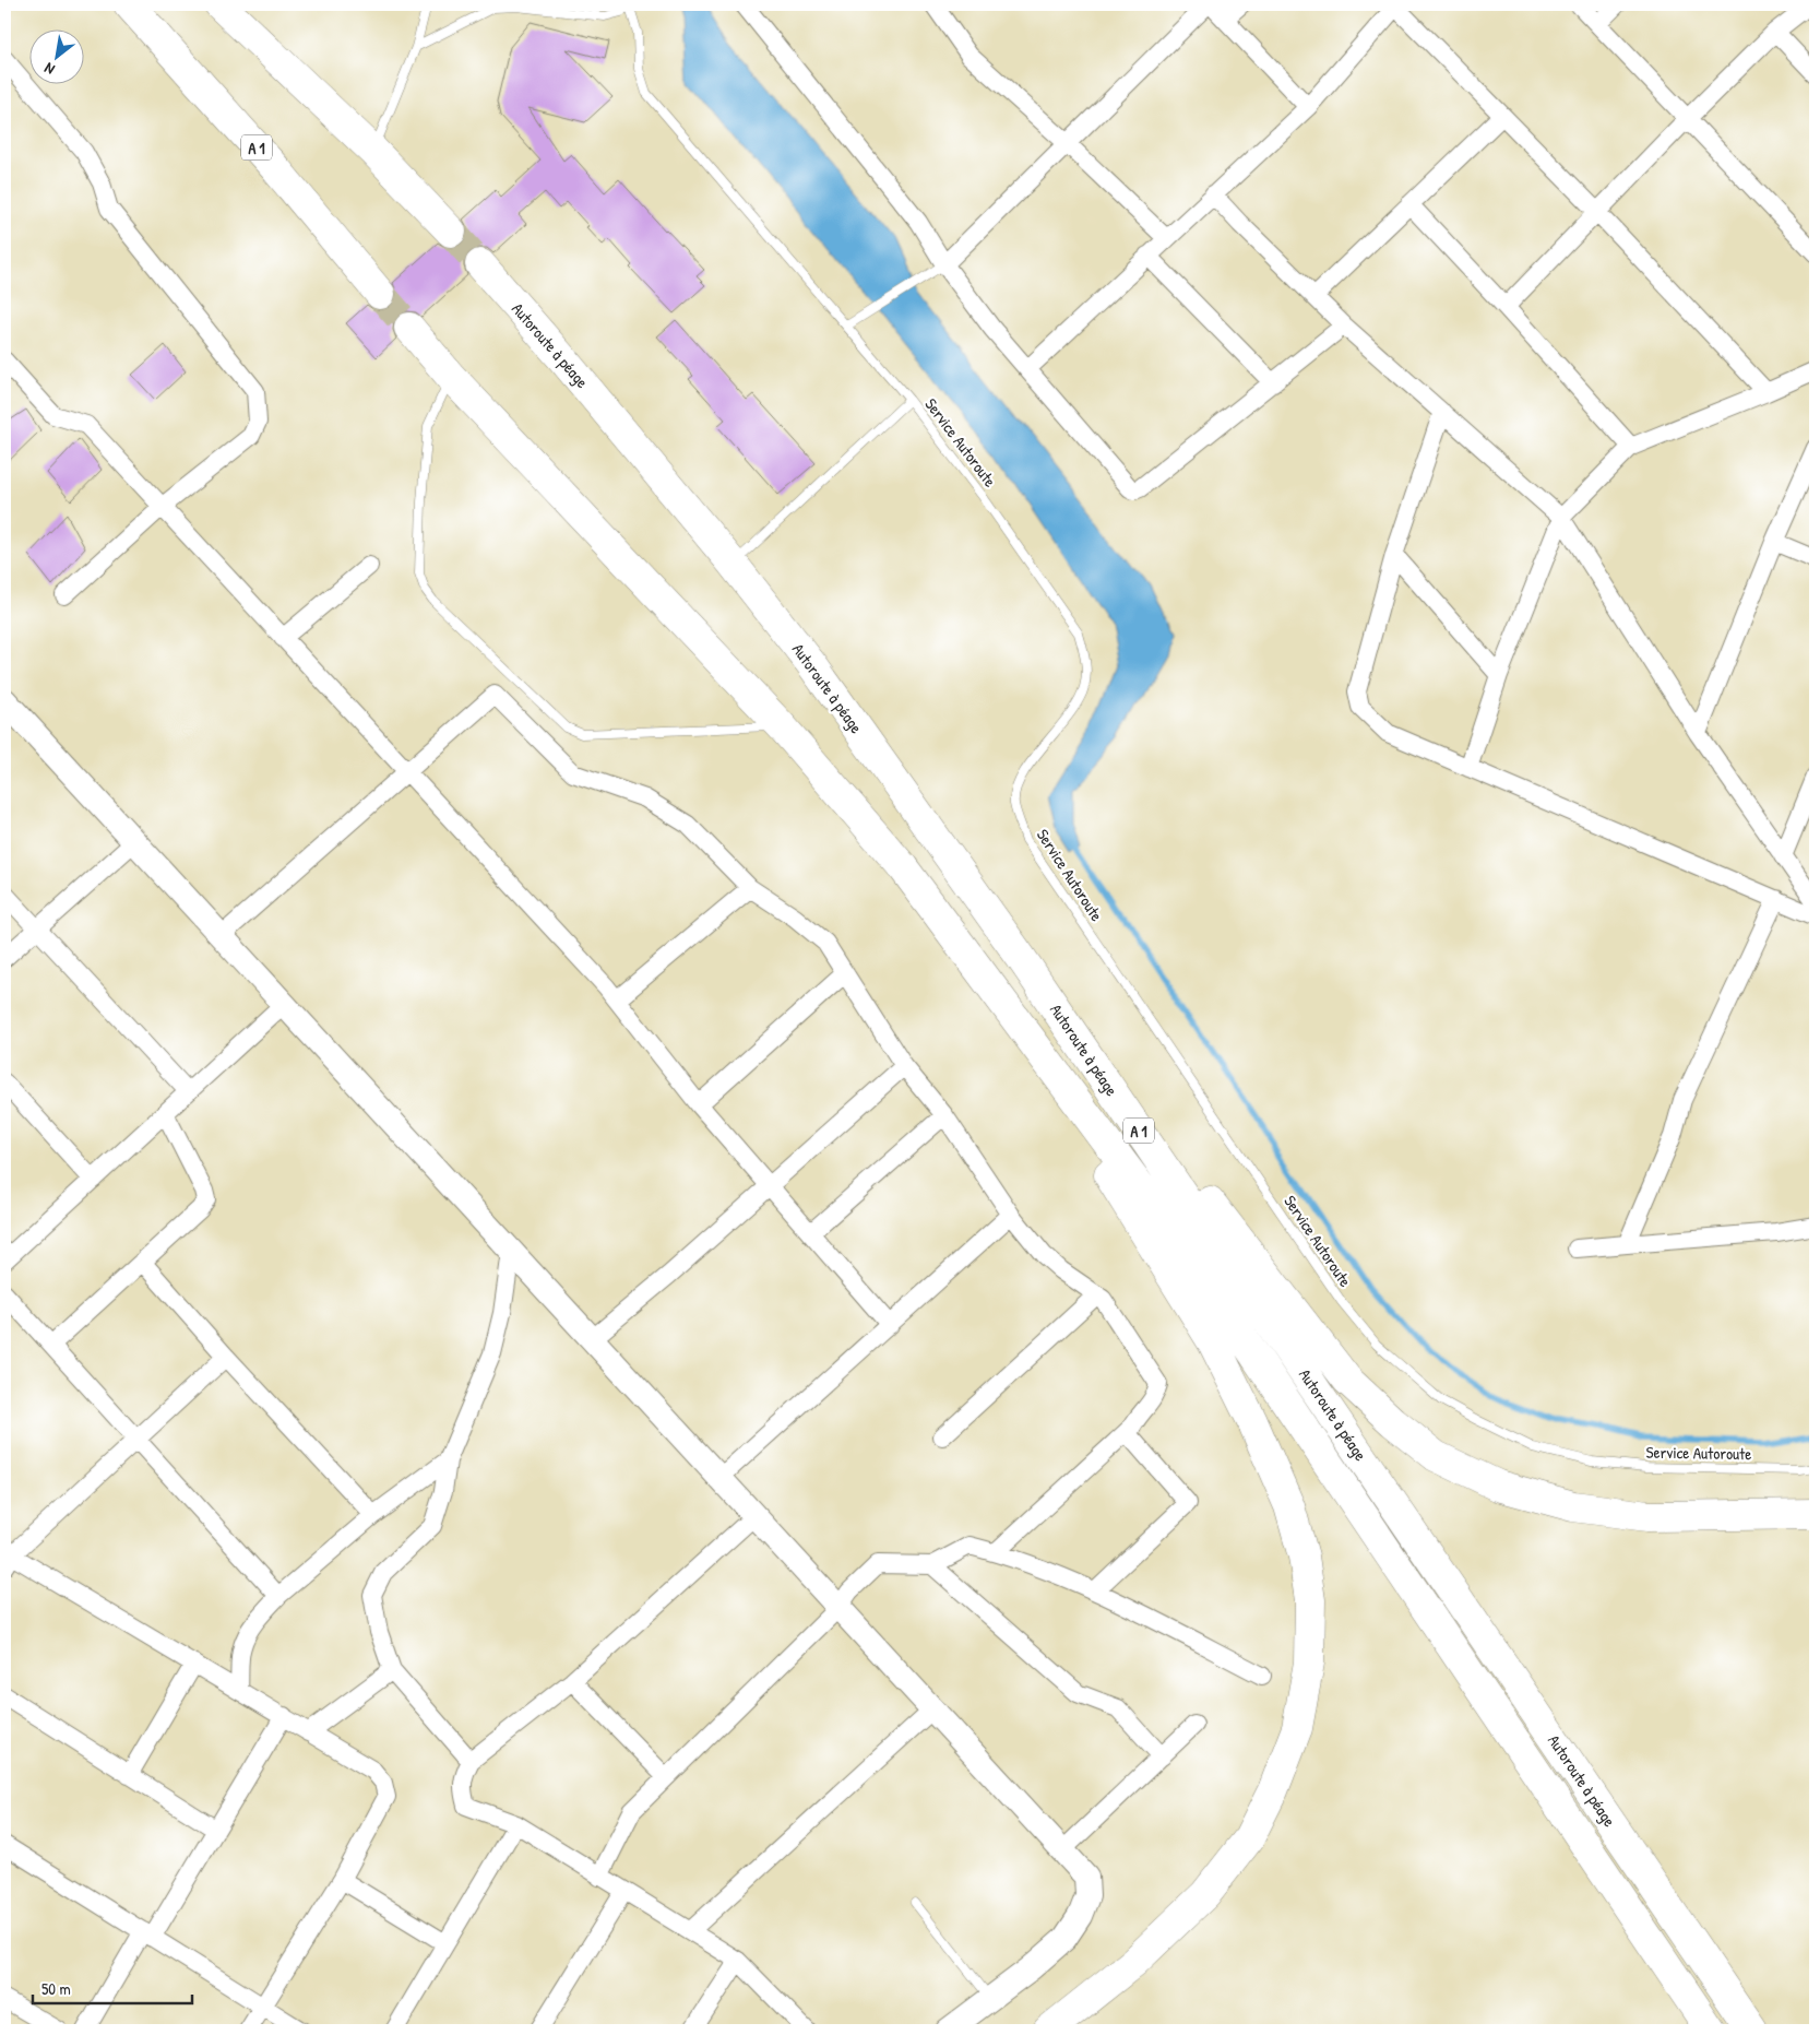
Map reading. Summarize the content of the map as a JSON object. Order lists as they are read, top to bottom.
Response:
{
  "streets": {
    "highway": ["A 1", "Autoroute à péage"],
    "lane": ["Service Autoroute"]
  },
  "scale_bar": "50 m",
  "north": "bottom left"
}
